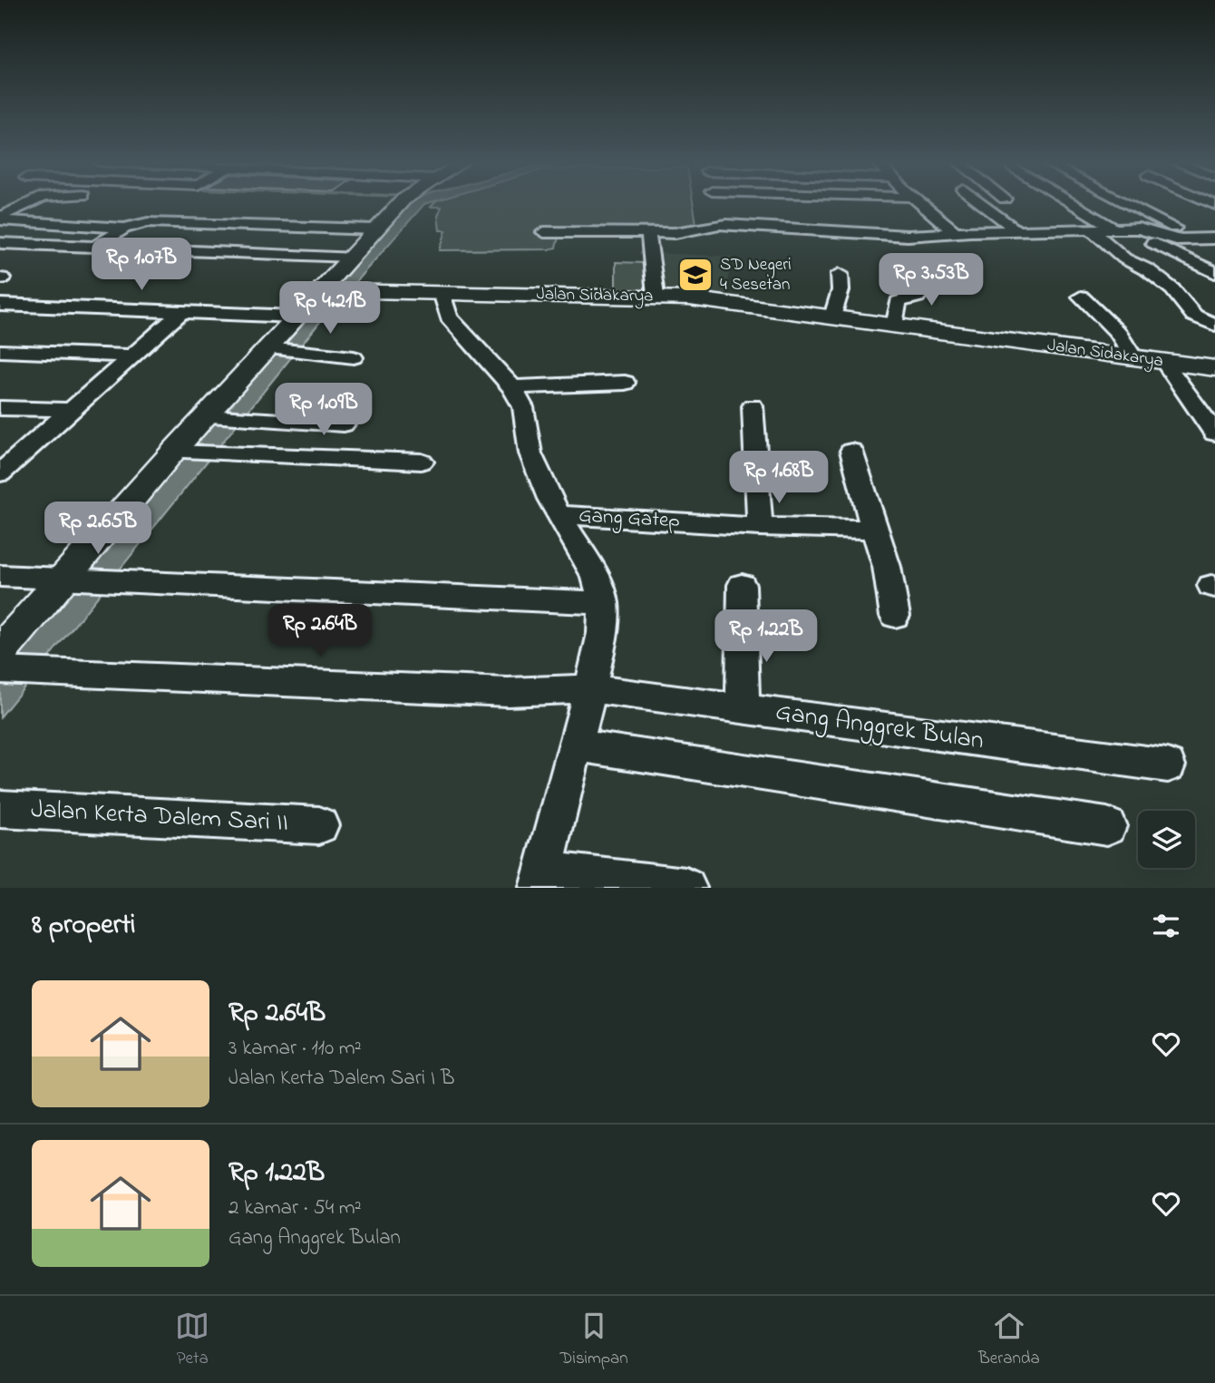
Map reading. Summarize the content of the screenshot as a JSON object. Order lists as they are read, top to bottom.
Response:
{
  "streets": {
    "street": [
      "Jalan Sidakarya",
      "Gang Gatep",
      "Gang Anggrek Bulan",
      "Jalan Kerta Dalem Sari II"
    ]
  },
  "places": {
    "school or university": ["SD Negeri 4 Sesetan"]
  },
  "page": {
    "price": [
      "Rp 1.07B",
      "Rp 3.53B",
      "Rp 4.21B",
      "Rp 1.09B",
      "Rp 1.68B",
      "Rp 2.65B",
      "Rp 2.64B",
      "Rp 1.22B"
    ],
    "heading": "8 properti",
    "list": [
      {
        "name": "Rp 2.64B",
        "note": "3 kamar · 110 m² · Jalan Kerta Dalem Sari I B"
      },
      {
        "name": "Rp 1.22B",
        "note": "2 kamar · 54 m² · Gang Anggrek Bulan"
      }
    ],
    "tabs": ["Peta", "Disimpan", "Beranda"]
  }
}
